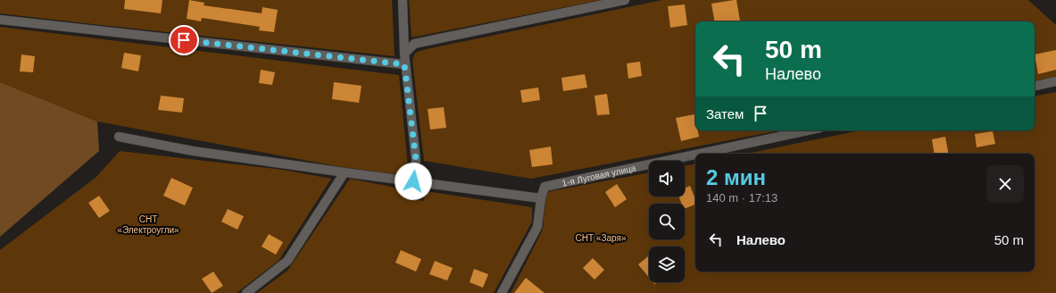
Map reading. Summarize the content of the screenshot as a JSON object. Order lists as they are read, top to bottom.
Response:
{
  "streets": {
    "street": ["1-я Луговая улица"]
  },
  "parks": ["СНТ «Электроугли»", "СНТ «Заря»"],
  "page": {
    "turn": ["50 m", "Налево"],
    "then": "Затем",
    "heading": ["2 мин", "140 m · 17:13"],
    "list": [
      {
        "name": "Налево",
        "value": "50 m"
      }
    ]
  }
}
